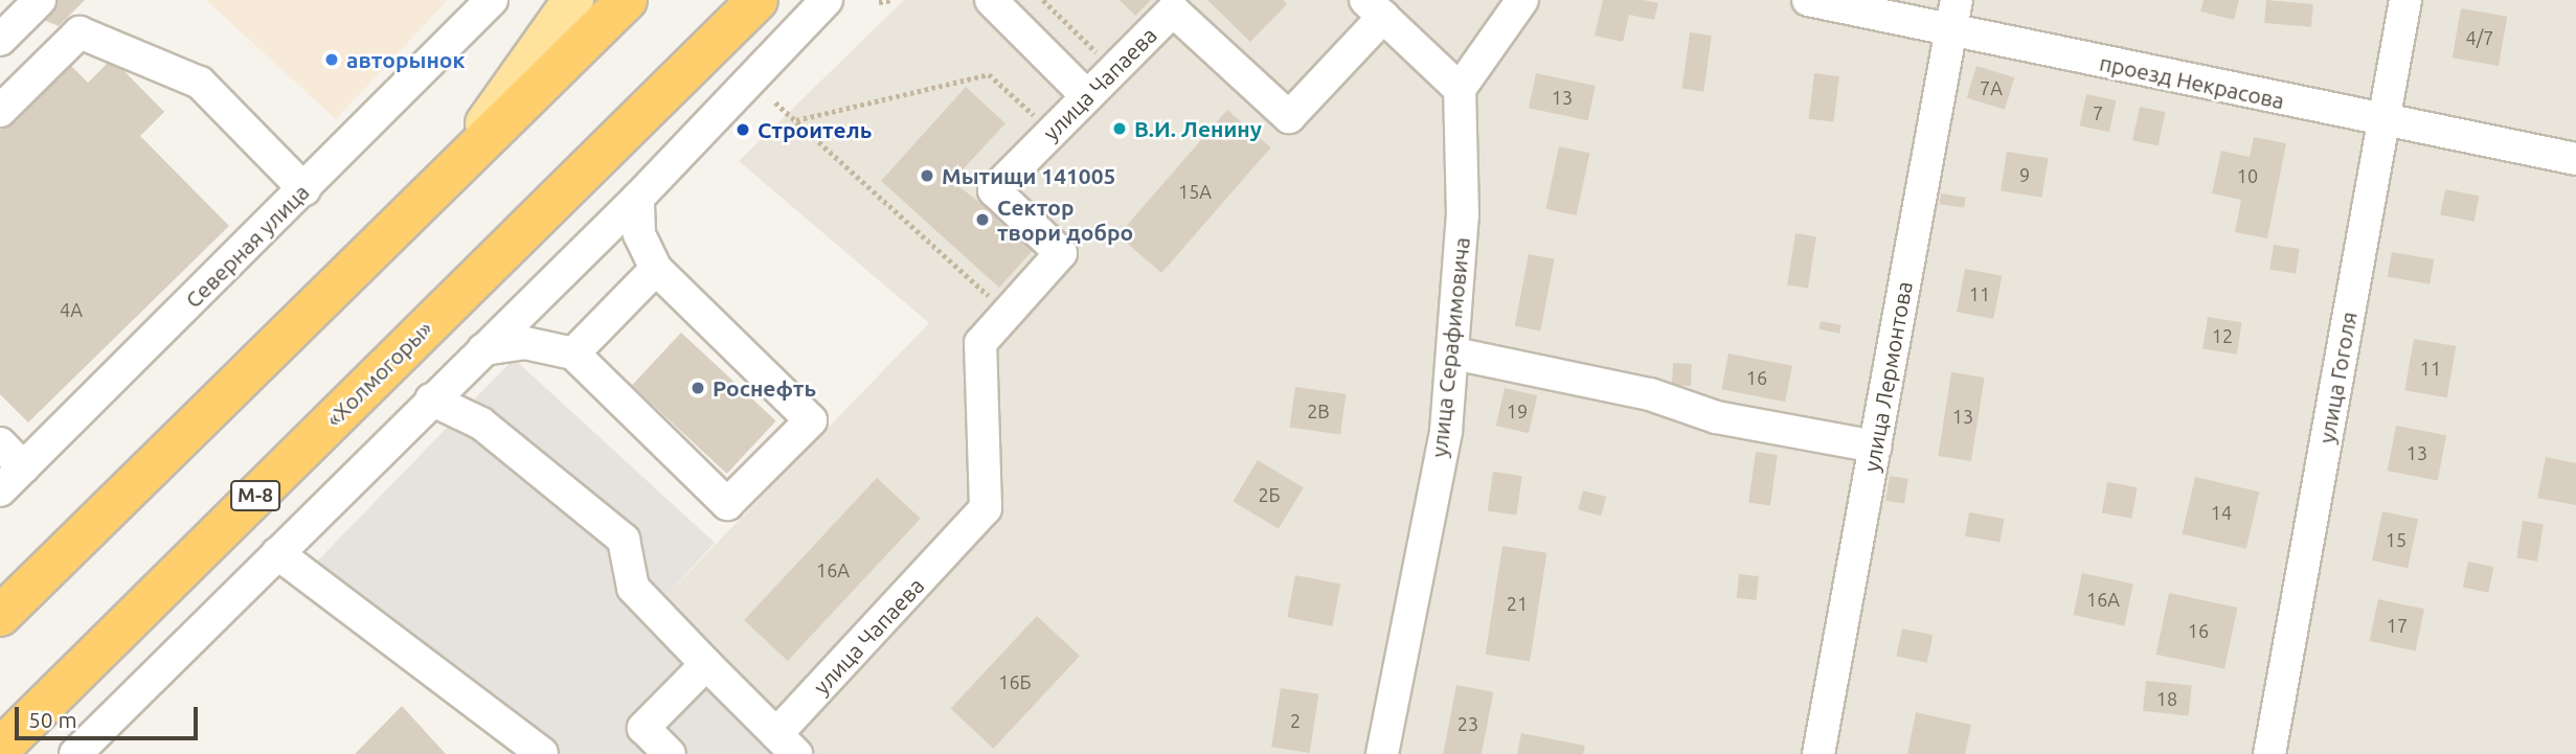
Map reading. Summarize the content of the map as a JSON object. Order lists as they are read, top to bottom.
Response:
{
  "streets": {
    "highway": ["«Холмогоры»", "М-8"],
    "street": [
      "проезд Некрасова",
      "улица Чапаева",
      "Северная улица",
      "улица Серафимовича",
      "улица Лермонтова",
      "улица Гоголя"
    ]
  },
  "crossings": [
    ["проезд Некрасова", "улица Лермонтова"],
    ["проезд Некрасова", "улица Гоголя"]
  ],
  "places": [
    "авторынок",
    "В.И. Ленину",
    "Строитель",
    "Мытищи 141005",
    "Сектор твори добро",
    "Роснефть"
  ],
  "house_numbers": [
    "4/7",
    "7А",
    "13",
    "7",
    "9",
    "10",
    "15А",
    "11",
    "4А",
    "12",
    "11",
    "16",
    "2В",
    "19",
    "13",
    "13",
    "2Б",
    "14",
    "15",
    "16А",
    "16А",
    "21",
    "17",
    "16",
    "16Б",
    "18",
    "2",
    "23"
  ],
  "scale_bar": "50 m"
}
